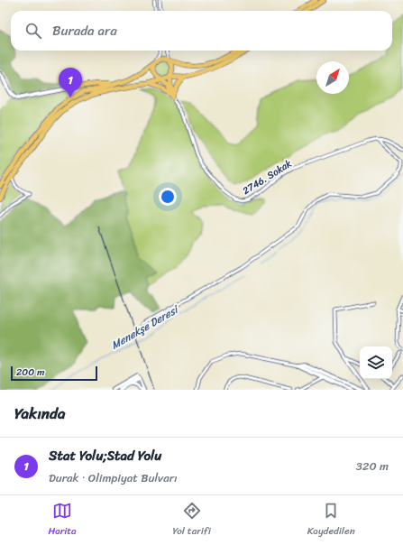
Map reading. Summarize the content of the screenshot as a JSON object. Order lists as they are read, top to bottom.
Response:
{
  "streets": {
    "street": ["2746. Sokak"]
  },
  "water": ["Menekşe Deresi"],
  "scale_bar": "200 m",
  "north": "top right",
  "page": {
    "search": "Burada ara",
    "pins": "1",
    "scale": "200 m",
    "heading": "Yakında",
    "list": [
      {
        "mark": "1",
        "name": "Stat Yolu;Stad Yolu",
        "note": "Durak · Olimpiyat Bulvarı",
        "value": "320 m"
      }
    ],
    "nav": ["Harita", "Yol tarifi", "Kaydedilen"]
  }
}
